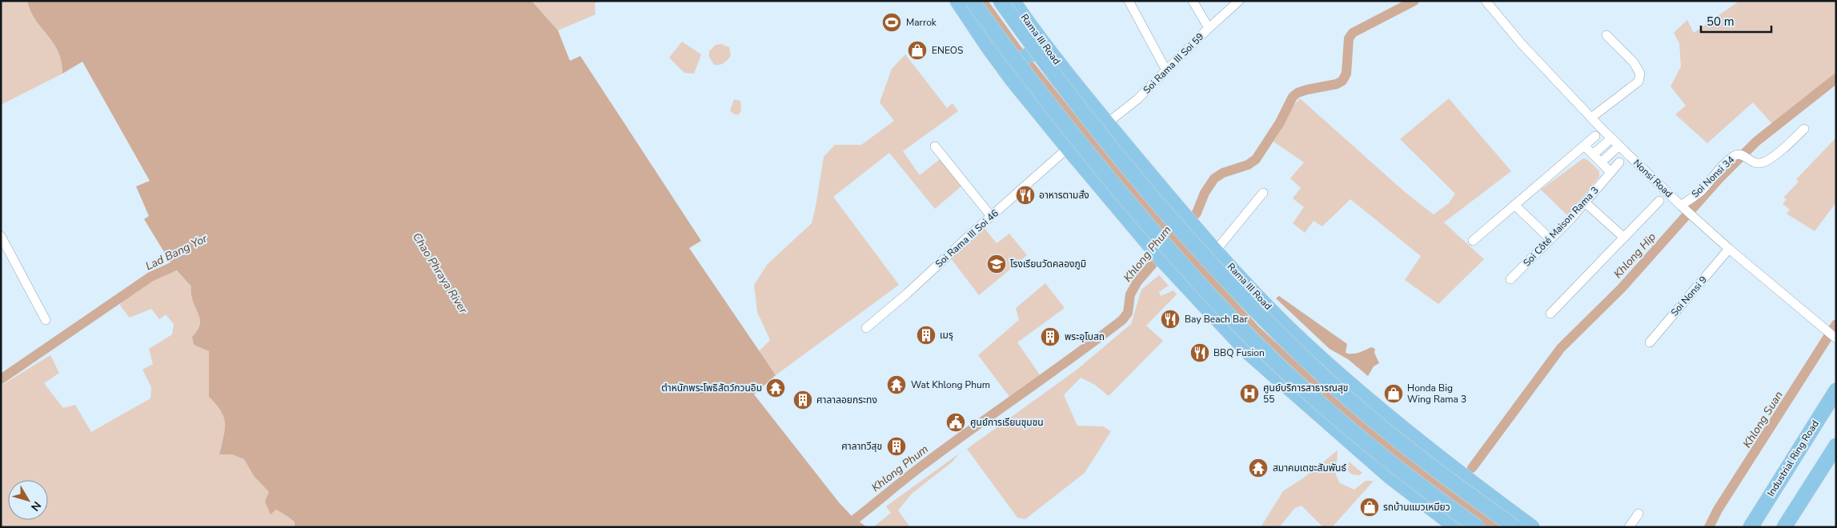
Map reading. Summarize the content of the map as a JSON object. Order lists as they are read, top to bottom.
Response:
{
  "streets": {
    "main road": ["Rama III Road", "Industrial Ring Road"],
    "street": [
      "Soi Rama III Soi 59",
      "Soi Nonsi 34",
      "Nonsi Road",
      "Soi Côté Maison Rama 3",
      "Soi Rama III Soi 46",
      "Soi Nonsi 9"
    ]
  },
  "crossings": [
    ["Rama III Road", "Soi Rama III Soi 59"],
    ["Soi Nonsi 34", "Nonsi Road"],
    ["Nonsi Road", "Soi Nonsi 9"]
  ],
  "water": [
    "Lad Bang Yor",
    "Khlong Phum",
    "Khlong Hip",
    "Chao Phraya River",
    "Khlong Suan"
  ],
  "places": {
    "sports": ["Marrok"],
    "shop": ["ENEOS", "Honda Big Wing Rama 3", "รถบ้านแมวเหมียว"],
    "restaurant": ["อาหารตามสั่ง", "Bay Beach Bar", "BBQ Fusion"],
    "school or university": ["โรงเรียนวัดคลองภูมิ"],
    "building": [
      "เมรุ",
      "พระอุโบสถ",
      "ศาลาลอยกระทง",
      "ศาลาทวีสุข"
    ],
    "temple": ["Wat Khlong Phum", "ตำหนักพระโพธิสัตว์กวนอิม", "สมาคมเตชะสัมพันธ์"],
    "hospital": ["ศูนย์บริการสาธารณสุข 55"],
    "public building": ["ศูนย์การเรียนชุมชน"]
  },
  "scale_bar": "50 m",
  "north": "bottom right"
}
